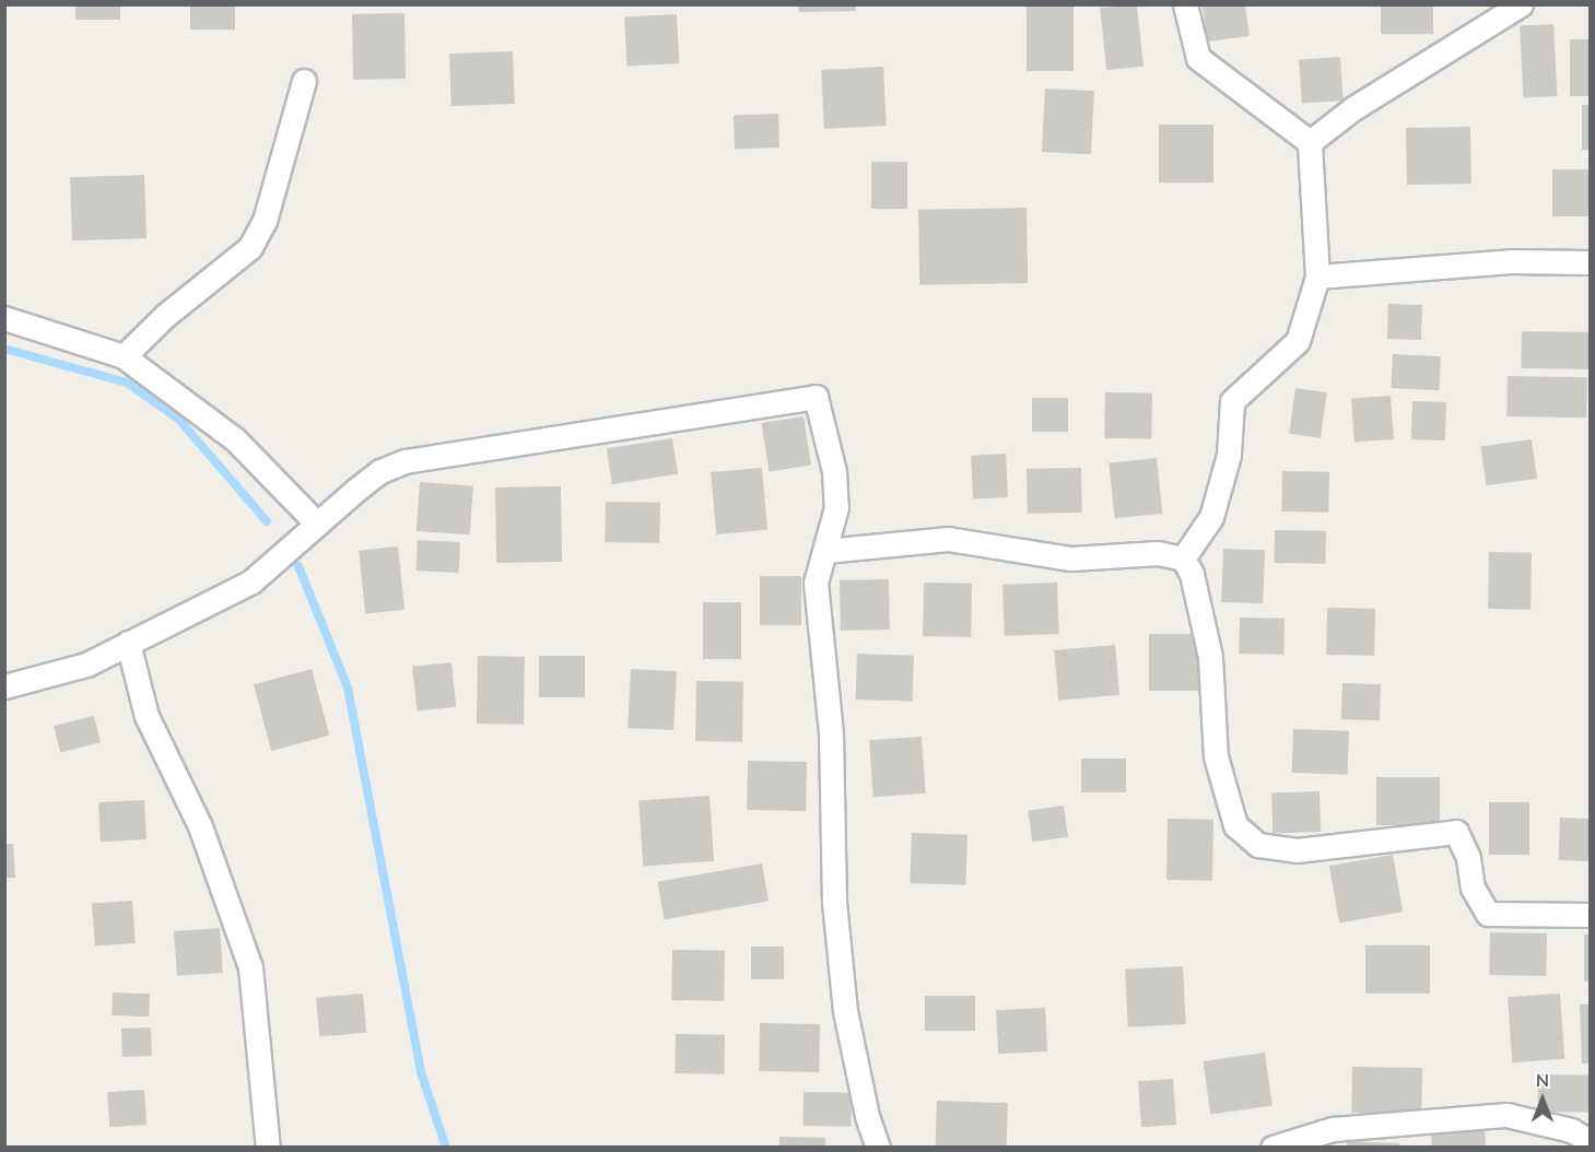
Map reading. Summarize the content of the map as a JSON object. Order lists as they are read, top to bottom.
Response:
{
  "north": "top"
}
